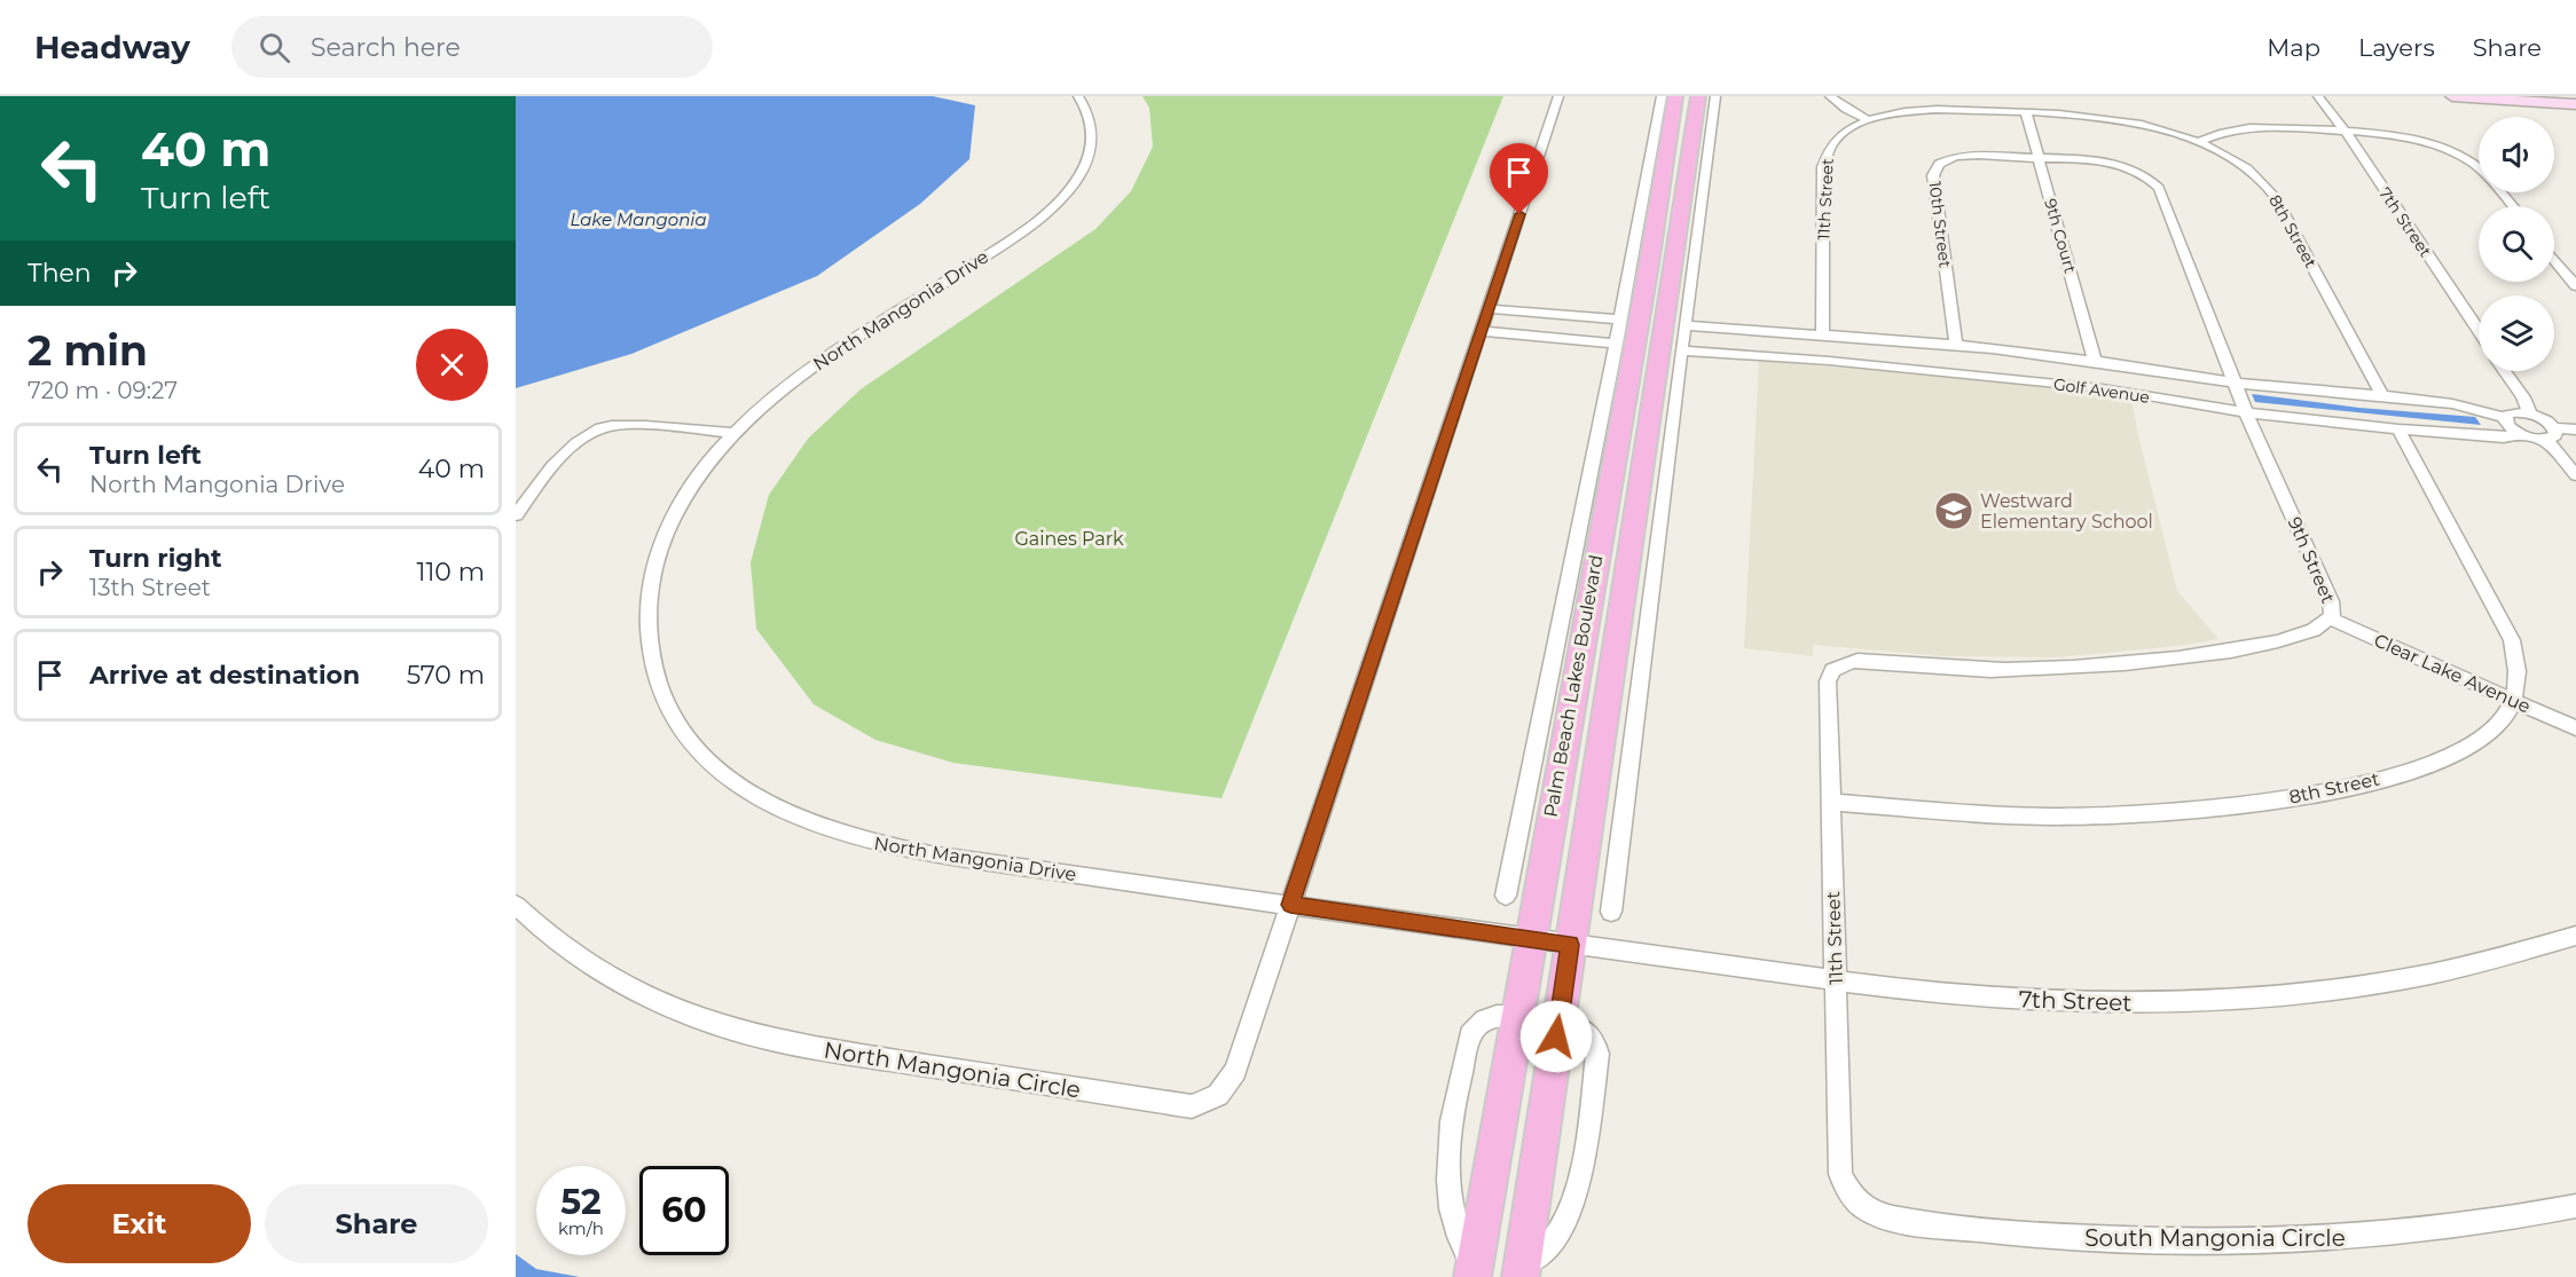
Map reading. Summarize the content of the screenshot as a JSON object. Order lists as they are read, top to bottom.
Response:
{
  "streets": {
    "main road": ["Palm Beach Lakes Boulevard"],
    "street": [
      "11th Street",
      "7th Street",
      "10th Street",
      "8th Street",
      "9th Court",
      "North Mangonia Drive",
      "Golf Avenue",
      "9th Street",
      "Clear Lake Avenue",
      "North Mangonia Circle",
      "South Mangonia Circle"
    ]
  },
  "crossings": [
    ["11th Street", "7th Street"],
    ["11th Street", "8th Street"],
    ["11th Street", "9th Court"],
    ["11th Street", "Golf Avenue"],
    ["11th Street", "9th Street"],
    ["11th Street", "South Mangonia Circle"],
    ["7th Street", "North Mangonia Drive"],
    ["7th Street", "Palm Beach Lakes Boulevard"],
    ["10th Street", "9th Court"],
    ["10th Street", "Golf Avenue"],
    ["10th Street", "9th Street"],
    ["8th Street", "9th Court"],
    ["8th Street", "Golf Avenue"],
    ["8th Street", "Clear Lake Avenue"],
    ["9th Court", "Golf Avenue"],
    ["9th Court", "9th Street"],
    ["North Mangonia Drive", "Palm Beach Lakes Boulevard"],
    ["North Mangonia Drive", "North Mangonia Circle"],
    ["Golf Avenue", "9th Street"],
    ["9th Street", "Clear Lake Avenue"]
  ],
  "water": ["Lake Mangonia"],
  "parks": ["Gaines Park"],
  "places": {
    "school or university": ["Westward Elementary School"]
  },
  "page": {
    "header": "Headway",
    "search": "Search here",
    "nav": ["Map", "Layers", "Share"],
    "turn": ["40 m", "Turn left"],
    "then": "Then",
    "heading": ["2 min", "720 m · 09:27"],
    "list": [
      {
        "name": "Turn left",
        "note": "North Mangonia Drive",
        "value": "40 m"
      },
      {
        "name": "Turn right",
        "note": "13th Street",
        "value": "110 m"
      },
      {
        "name": "Arrive at destination",
        "value": "570 m"
      }
    ],
    "speed": "52 km/h",
    "limit": "60",
    "buttons": ["Exit", "Share"]
  }
}
